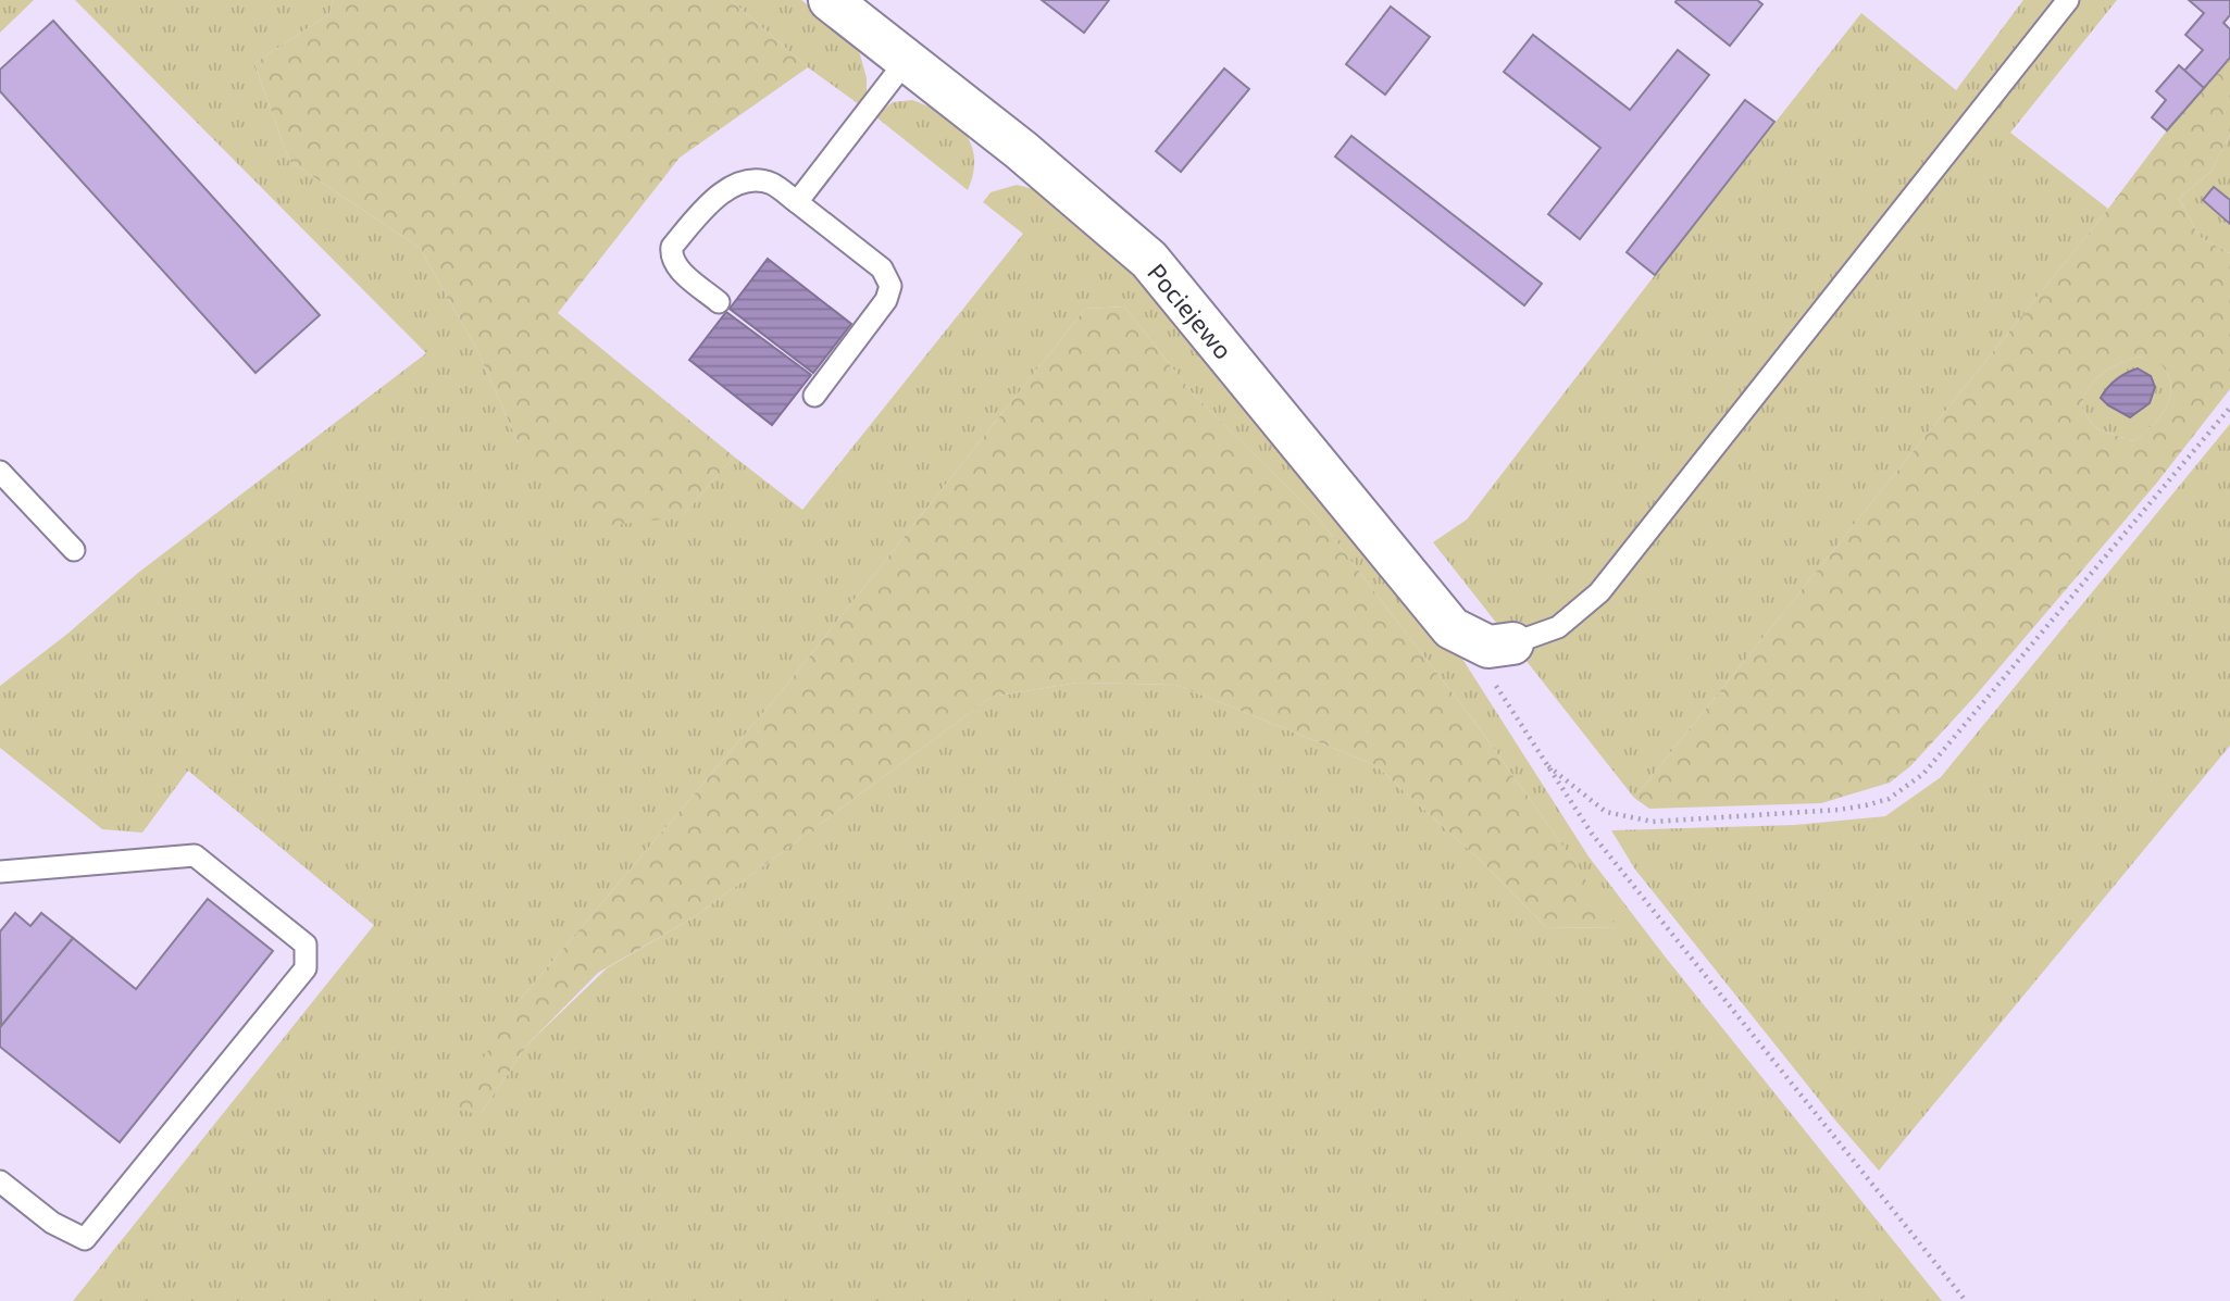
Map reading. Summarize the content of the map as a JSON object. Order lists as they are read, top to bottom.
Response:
{
  "streets": {
    "street": ["Pociejewo"]
  }
}
